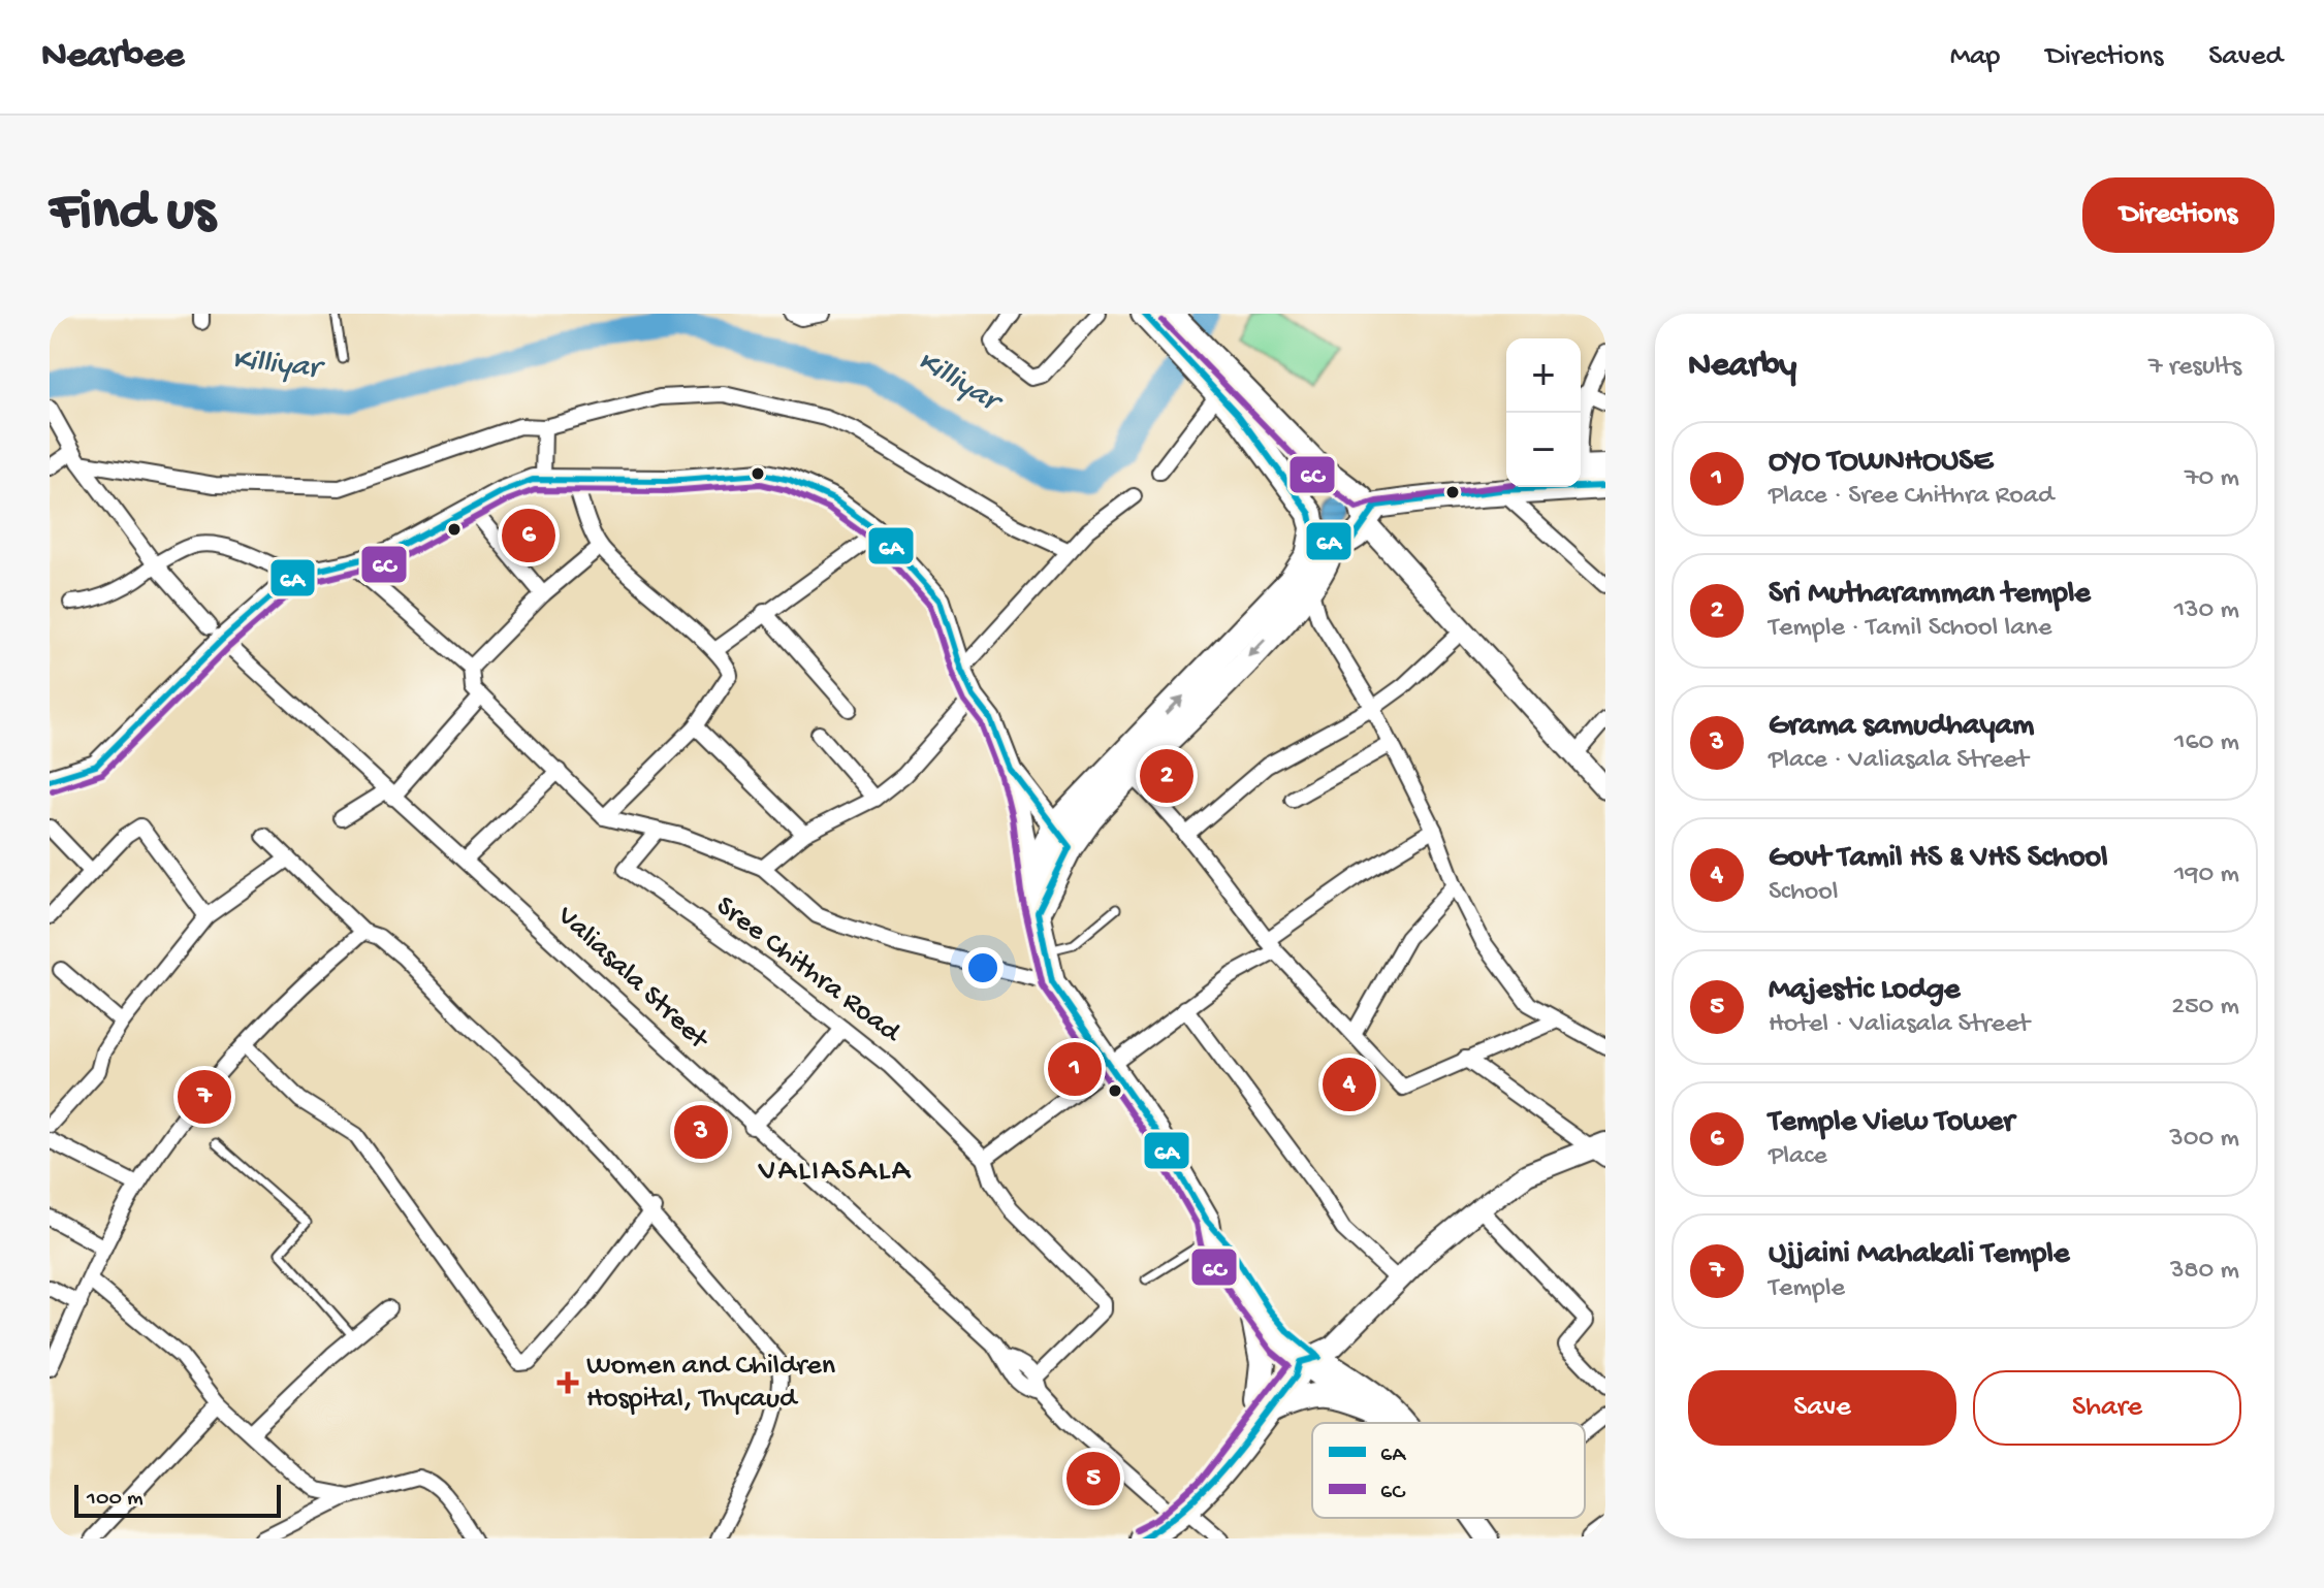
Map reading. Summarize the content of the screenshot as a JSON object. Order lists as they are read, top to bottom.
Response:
{
  "streets": {
    "street": ["Sree Chithra Road", "Valiasala Street"]
  },
  "crossings": [
    ["Sree Chithra Road", "Valiasala Street"]
  ],
  "districts": ["VALIASALA"],
  "water": ["Killiyar"],
  "places": {
    "health": ["Women and Children Hospital, Thycaud"]
  },
  "lines": ["transit line 6A", "transit line 6C"],
  "legend": ["6A", "6C"],
  "scale_bar": "100 m",
  "page": {
    "header": "Nearbee",
    "nav": ["Map", "Directions", "Saved"],
    "buttons": [
      "Directions",
      ["Save", "Share"]
    ],
    "title": "Find us",
    "heading": ["Nearby", "7 results"],
    "map_buttons": ["+", "−"],
    "list": [
      {
        "mark": "1",
        "name": "OYO TOWNHOUSE",
        "note": "Place · Sree Chithra Road",
        "value": "70 m"
      },
      {
        "mark": "2",
        "name": "Sri Mutharamman temple",
        "note": "Temple · Tamil School lane",
        "value": "130 m"
      },
      {
        "mark": "3",
        "name": "Grama samudhayam",
        "note": "Place · Valiasala Street",
        "value": "160 m"
      },
      {
        "mark": "4",
        "name": "Govt Tamil HS & VHS School",
        "note": "School",
        "value": "190 m"
      },
      {
        "mark": "5",
        "name": "Majestic Lodge",
        "note": "Hotel · Valiasala Street",
        "value": "250 m"
      },
      {
        "mark": "6",
        "name": "Temple View Tower",
        "note": "Place",
        "value": "300 m"
      },
      {
        "mark": "7",
        "name": "Ujjaini Mahakali Temple",
        "note": "Temple",
        "value": "380 m"
      }
    ],
    "pins": [
      "6",
      "2",
      "1",
      "4",
      "7",
      "3",
      "5"
    ],
    "scale": "100 m"
  }
}
